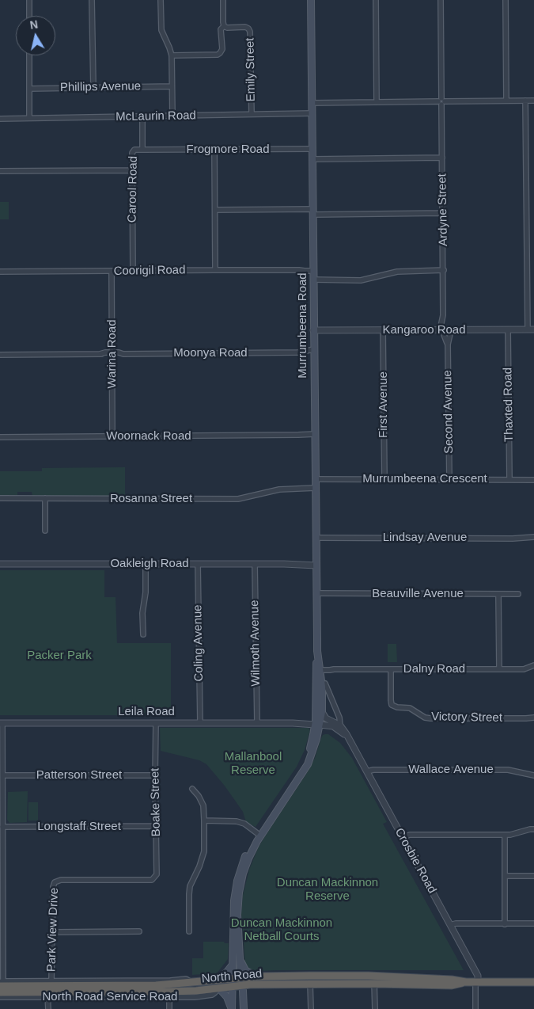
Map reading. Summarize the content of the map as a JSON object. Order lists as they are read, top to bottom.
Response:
{
  "streets": {
    "highway": ["North Road"],
    "main road": ["Murrumbeena Road"],
    "street": [
      "Emily Street",
      "Phillips Avenue",
      "McLaurin Road",
      "Frogmore Road",
      "Carool Road",
      "Ardyne Street",
      "Coorigil Road",
      "Kangaroo Road",
      "Moonya Road",
      "Warina Road",
      "First Avenue",
      "Thaxted Road",
      "Second Avenue",
      "Woornack Road",
      "Murrumbeena Crescent",
      "Rosanna Street",
      "Lindsay Avenue",
      "Oakleigh Road",
      "Beauville Avenue",
      "Coling Avenue",
      "Wilmoth Avenue",
      "Dalny Road",
      "Leila Road",
      "Victory Street",
      "Wallace Avenue",
      "Patterson Street",
      "Boake Street",
      "Longstaff Street",
      "Crosbie Road",
      "Park View Drive",
      "North Road Service Road"
    ]
  },
  "crossings": [
    ["Emily Street", "McLaurin Road"],
    ["McLaurin Road", "Carool Road"],
    ["McLaurin Road", "Murrumbeena Road"],
    ["Frogmore Road", "Carool Road"],
    ["Frogmore Road", "Murrumbeena Road"],
    ["Carool Road", "Coorigil Road"],
    ["Ardyne Street", "Kangaroo Road"],
    ["Ardyne Street", "Second Avenue"],
    ["Coorigil Road", "Murrumbeena Road"],
    ["Coorigil Road", "Warina Road"],
    ["Murrumbeena Road", "Kangaroo Road"],
    ["Murrumbeena Road", "Moonya Road"],
    ["Murrumbeena Road", "Woornack Road"],
    ["Murrumbeena Road", "Murrumbeena Crescent"],
    ["Murrumbeena Road", "Rosanna Street"],
    ["Murrumbeena Road", "Lindsay Avenue"],
    ["Murrumbeena Road", "Oakleigh Road"],
    ["Murrumbeena Road", "Beauville Avenue"],
    ["Murrumbeena Road", "Dalny Road"],
    ["Murrumbeena Road", "Leila Road"],
    ["Murrumbeena Road", "North Road"],
    ["Kangaroo Road", "First Avenue"],
    ["Kangaroo Road", "Thaxted Road"],
    ["Kangaroo Road", "Second Avenue"],
    ["Moonya Road", "Warina Road"],
    ["Warina Road", "Woornack Road"],
    ["First Avenue", "Murrumbeena Crescent"],
    ["Thaxted Road", "Murrumbeena Crescent"],
    ["Second Avenue", "Murrumbeena Crescent"],
    ["Oakleigh Road", "Coling Avenue"],
    ["Oakleigh Road", "Wilmoth Avenue"],
    ["Coling Avenue", "Leila Road"],
    ["Wilmoth Avenue", "Leila Road"],
    ["Dalny Road", "Victory Street"],
    ["Leila Road", "Boake Street"],
    ["Leila Road", "Crosbie Road"],
    ["Wallace Avenue", "Crosbie Road"],
    ["Patterson Street", "Boake Street"],
    ["Boake Street", "Longstaff Street"],
    ["Boake Street", "Park View Drive"],
    ["Crosbie Road", "North Road"],
    ["Park View Drive", "North Road"],
    ["Park View Drive", "North Road Service Road"],
    ["North Road", "North Road Service Road"]
  ],
  "parks": [
    "Packer Park",
    "Mallanbool Reserve",
    "Duncan Mackinnon Reserve",
    "Duncan Mackinnon Netball Courts"
  ],
  "north": "top"
}
